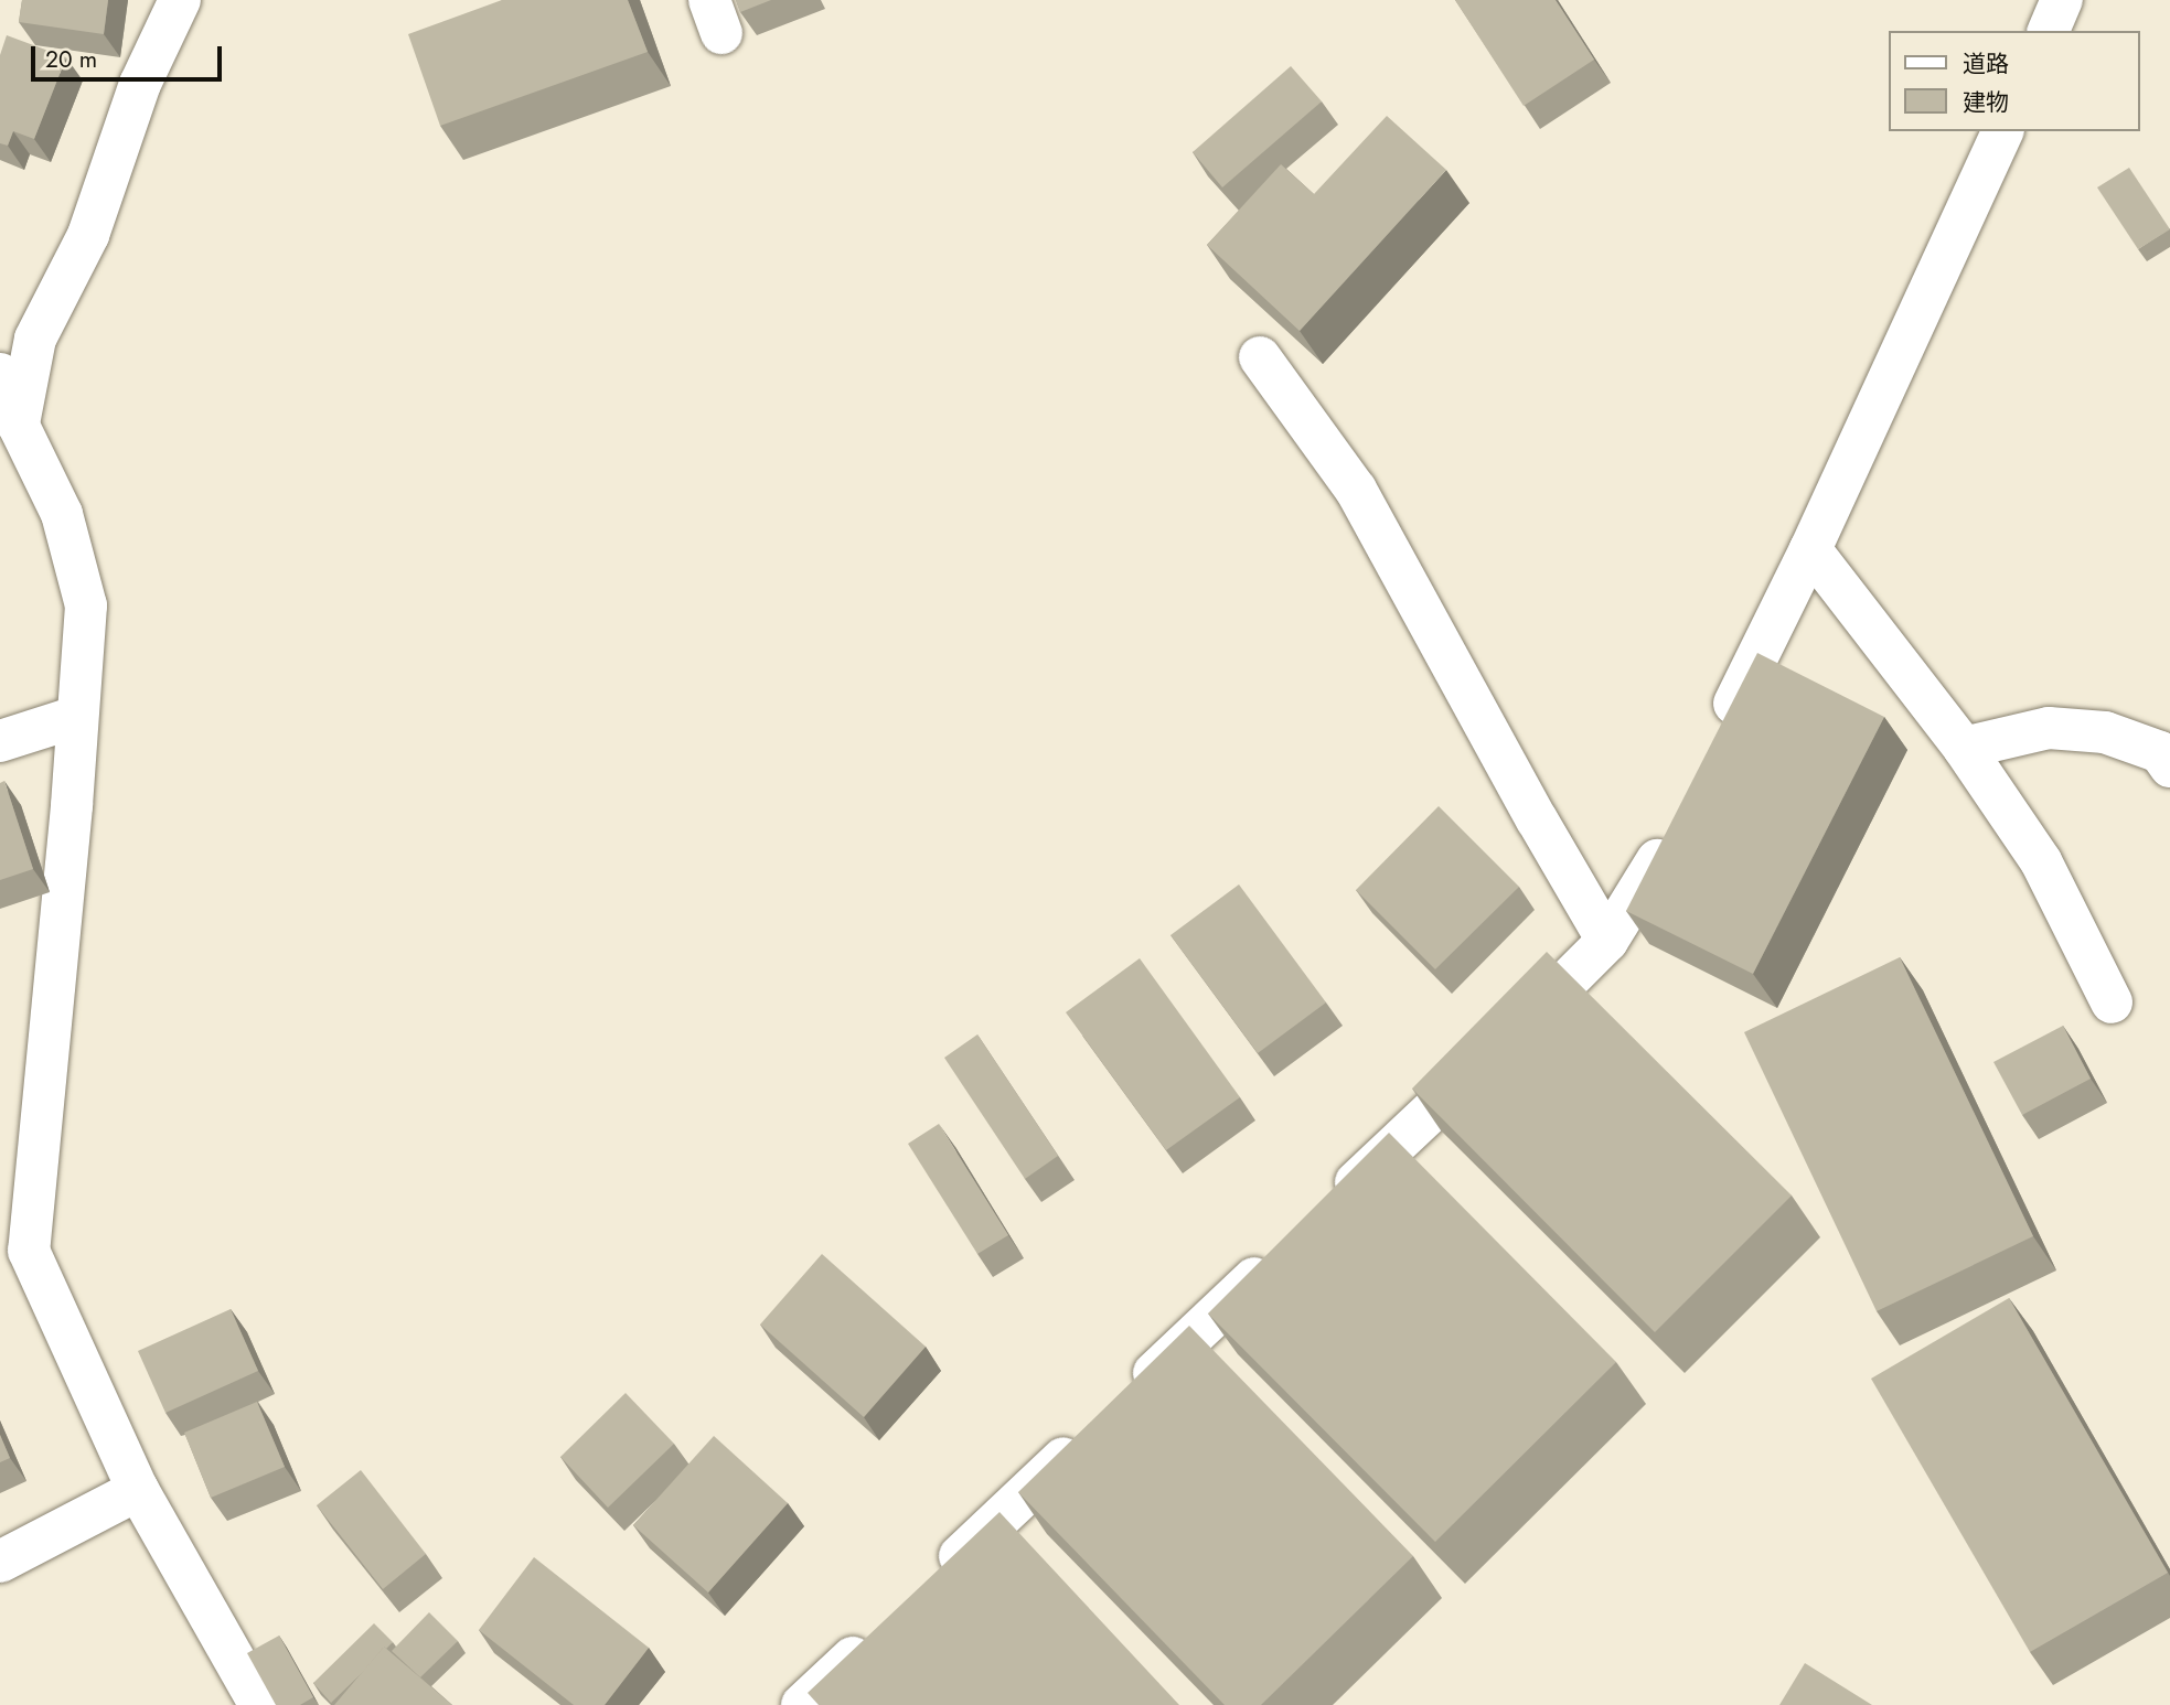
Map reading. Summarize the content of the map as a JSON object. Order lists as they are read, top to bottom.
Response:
{
  "legend": ["道路", "建物"],
  "scale_bar": "20 m"
}
